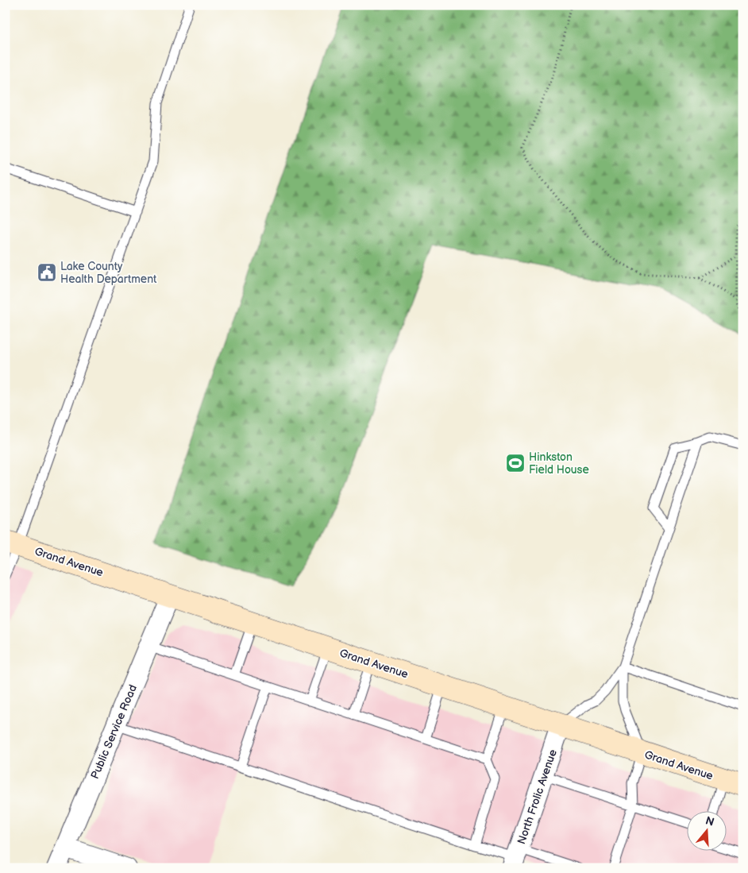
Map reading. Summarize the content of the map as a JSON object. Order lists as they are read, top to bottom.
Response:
{
  "streets": {
    "main road": ["Grand Avenue"],
    "street": ["Public Service Road", "North Frolic Avenue"]
  },
  "crossings": [
    ["Grand Avenue", "Public Service Road"],
    ["Grand Avenue", "North Frolic Avenue"]
  ],
  "places": {
    "public building": ["Lake County Health Department"],
    "sports": ["Hinkston Field House"]
  },
  "north": "top"
}
